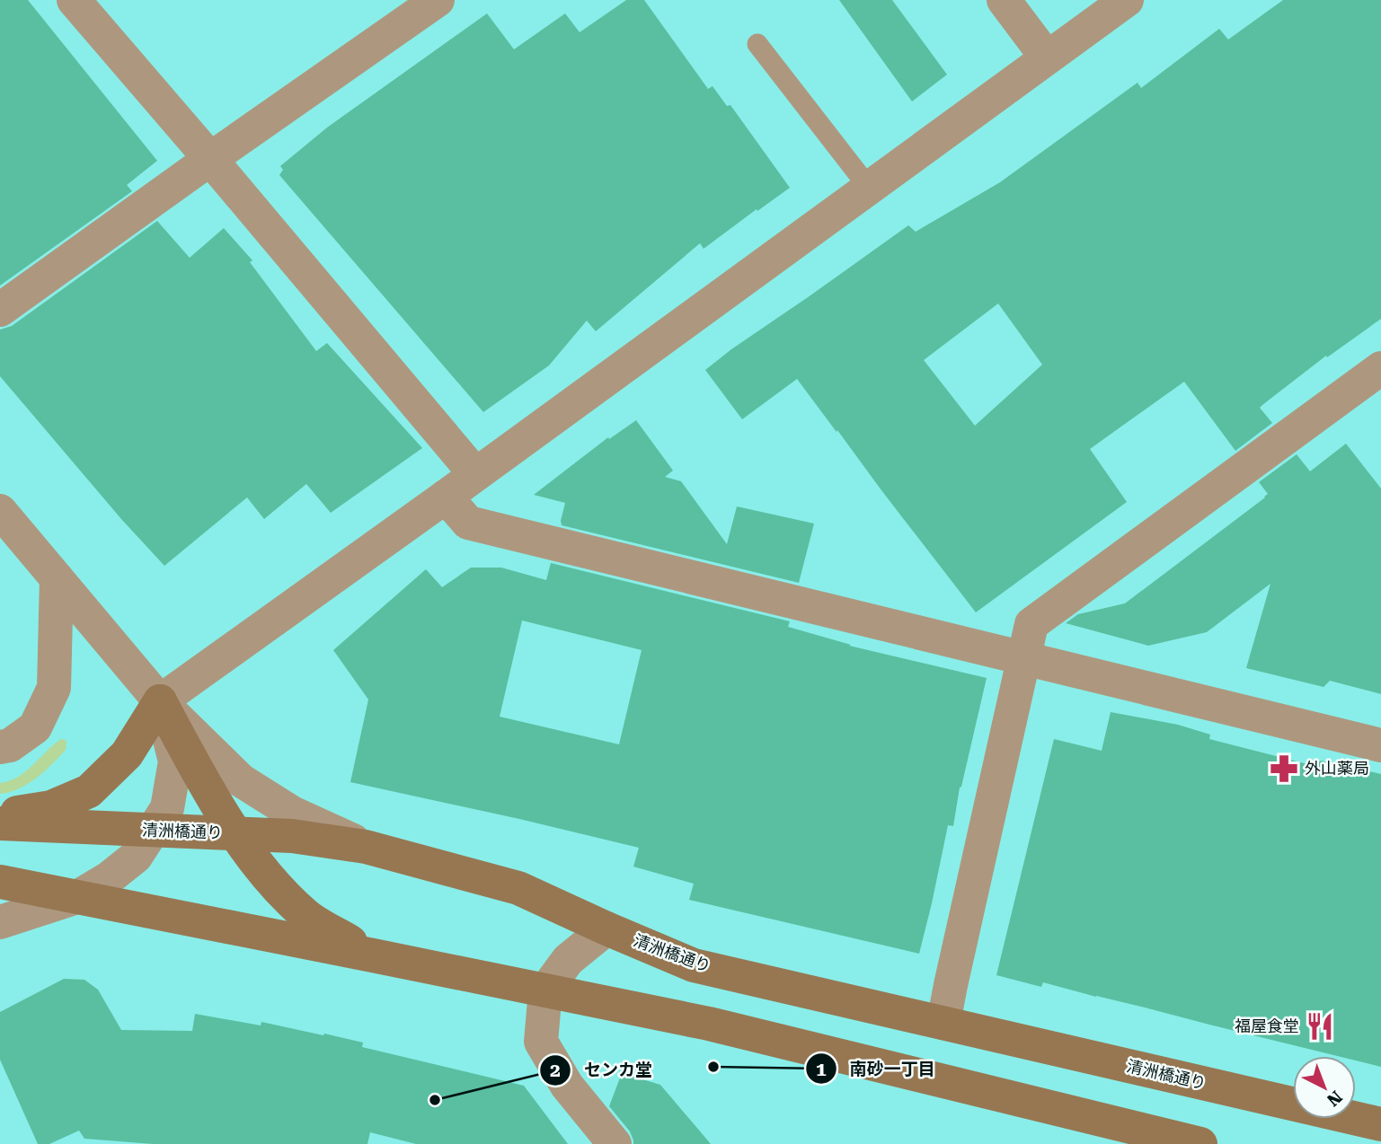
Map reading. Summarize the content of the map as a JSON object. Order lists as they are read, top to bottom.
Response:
{
  "streets": {
    "main road": ["清洲橋通り"]
  },
  "places": {
    "pharmacy": ["外山薬局"],
    "restaurant": ["福屋食堂"],
    "other": ["南砂一丁目", "センカ堂"]
  },
  "north": "bottom right"
}
